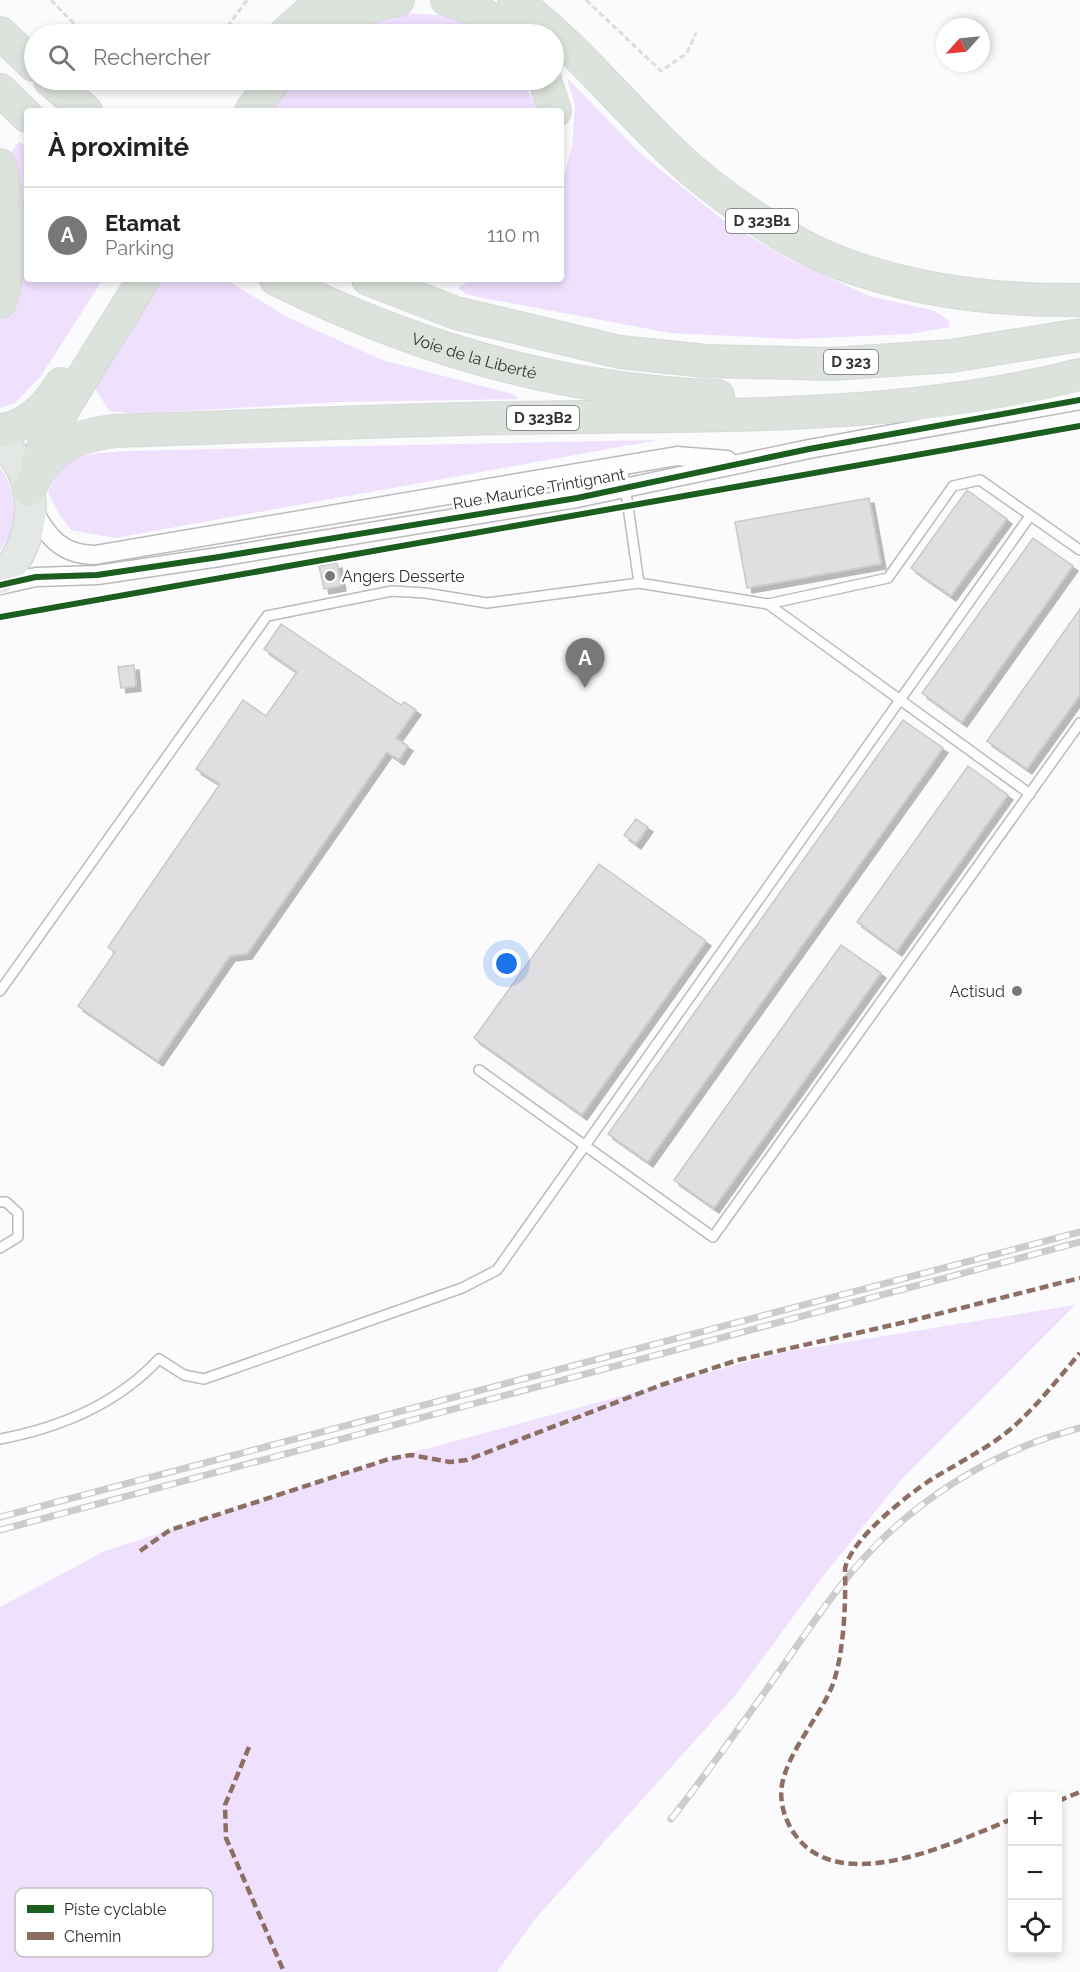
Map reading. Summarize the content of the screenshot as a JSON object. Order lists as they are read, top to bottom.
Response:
{
  "streets": {
    "highway": [
      "D 323B1",
      "Voie de la Liberté",
      "D 323",
      "D 323B2"
    ],
    "street": ["Rue Maurice Trintignant"]
  },
  "crossings": [
    ["D 323B2", "Rue Maurice Trintignant"]
  ],
  "places": ["Angers Desserte", "Actisud"],
  "legend": ["Piste cyclable", "Chemin"],
  "north": "bottom left",
  "page": {
    "search": "Rechercher",
    "heading": "À proximité",
    "list": [
      {
        "mark": "A",
        "name": "Etamat",
        "note": "Parking",
        "value": "110 m"
      }
    ],
    "pins": "A",
    "map_buttons": ["+", "−"]
  }
}
